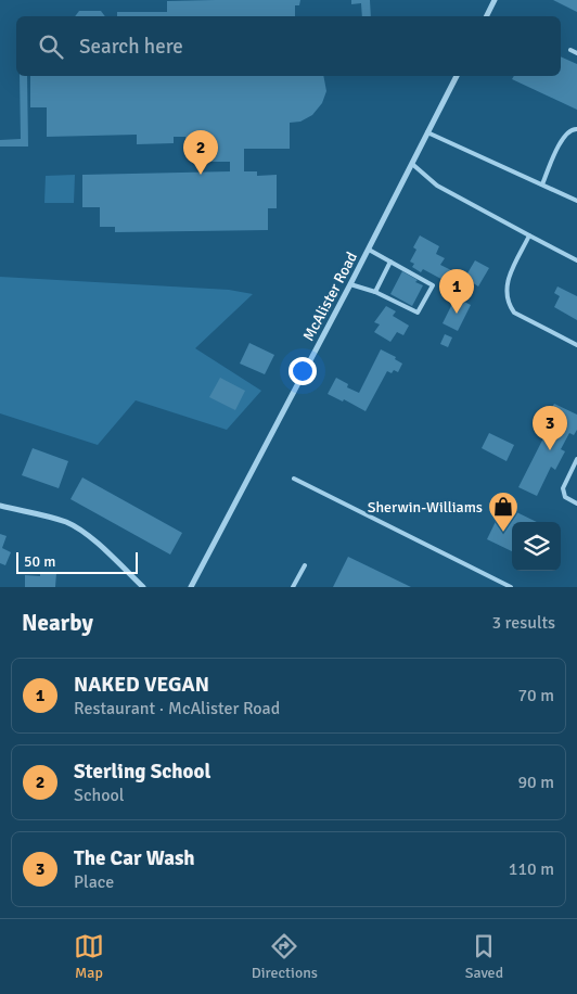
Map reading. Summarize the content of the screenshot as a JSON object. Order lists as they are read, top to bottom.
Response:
{
  "streets": {
    "street": ["McAlister Road"]
  },
  "places": {
    "shop": ["Sherwin-Williams"]
  },
  "scale_bar": "50 m",
  "page": {
    "search": "Search here",
    "pins": ["2", "1", "3"],
    "scale": "50 m",
    "heading": ["Nearby", "3 results"],
    "list": [
      {
        "mark": "1",
        "name": "NAKED VEGAN",
        "note": "Restaurant · McAlister Road",
        "value": "70 m"
      },
      {
        "mark": "2",
        "name": "Sterling School",
        "note": "School",
        "value": "90 m"
      },
      {
        "mark": "3",
        "name": "The Car Wash",
        "note": "Place",
        "value": "110 m"
      }
    ],
    "nav": ["Map", "Directions", "Saved"]
  }
}
